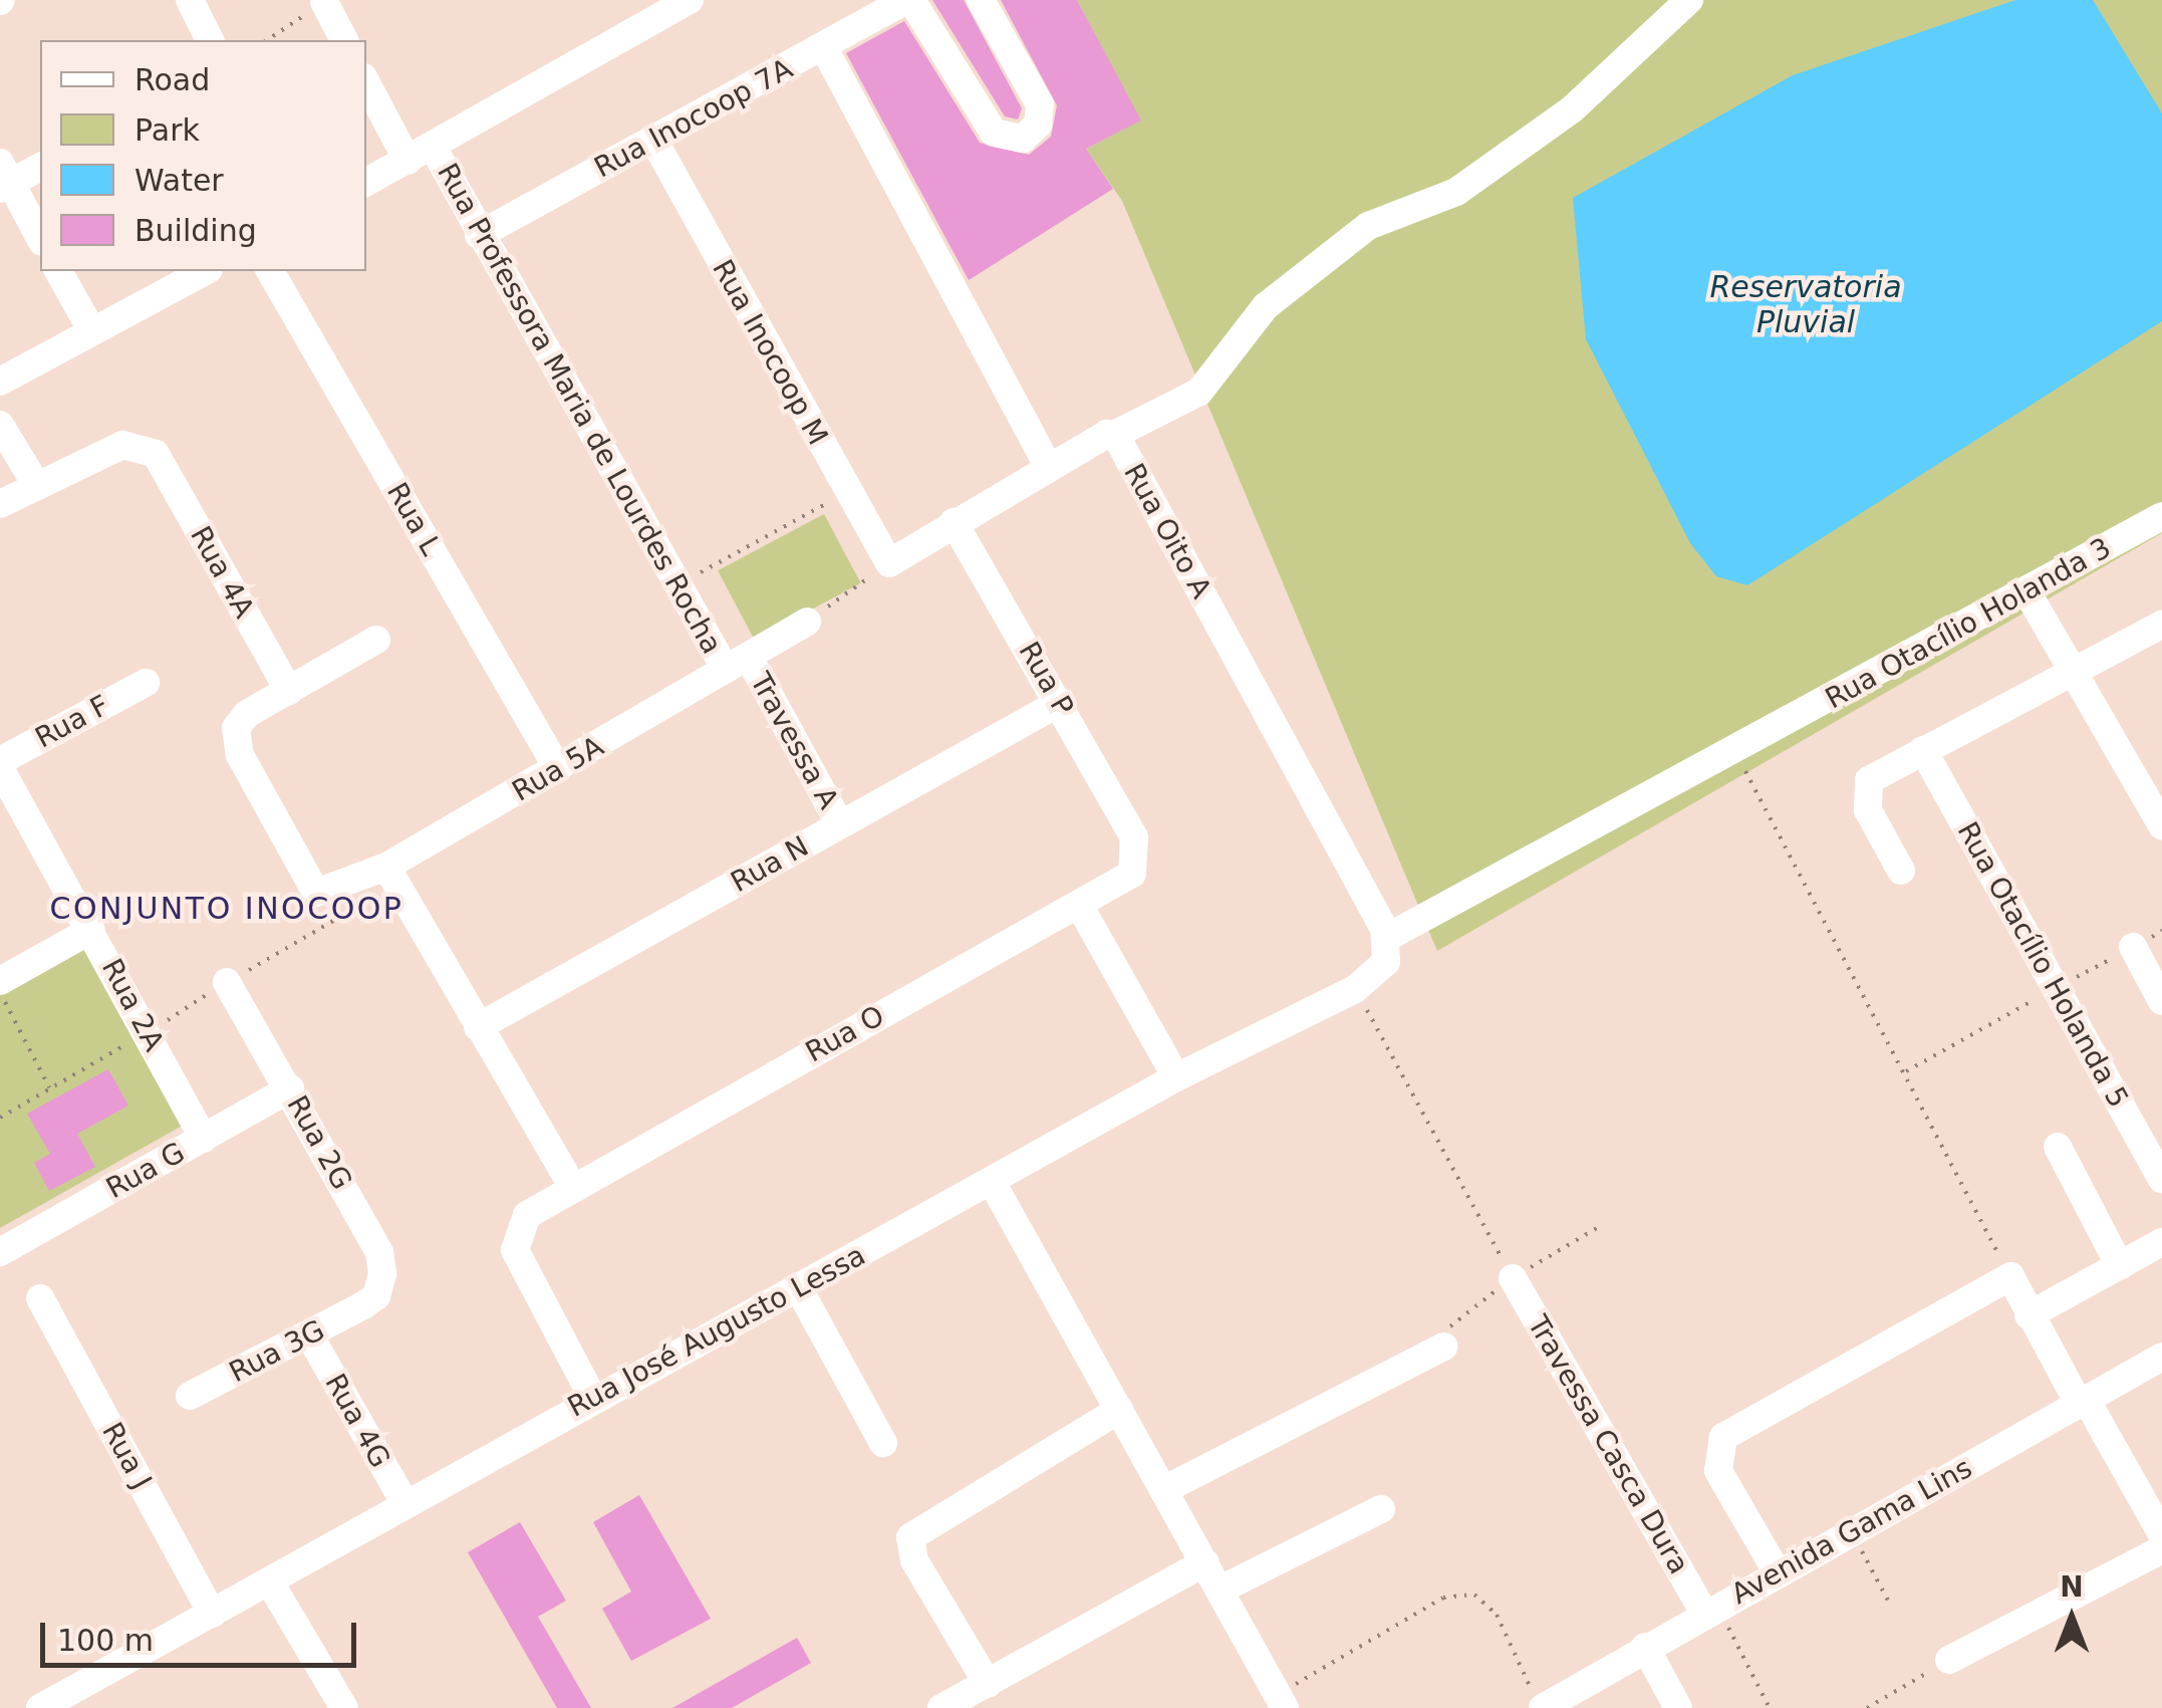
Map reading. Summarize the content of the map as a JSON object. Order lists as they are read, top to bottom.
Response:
{
  "streets": {
    "street": [
      "Rua Inocoop 7A",
      "Rua Inocoop M",
      "Rua Professora Maria de Lourdes Rocha",
      "Rua L",
      "Rua Oito A",
      "Rua 4A",
      "Rua Otacílio Holanda 3",
      "Rua P",
      "Rua F",
      "Travessa A",
      "Rua 5A",
      "Rua N",
      "Rua Otacílio Holanda 5",
      "Rua 2A",
      "Rua O",
      "Rua 2G",
      "Rua G",
      "Rua José Augusto Lessa",
      "Rua 3G",
      "Rua 4G",
      "Travessa Casca Dura",
      "Rua J",
      "Avenida Gama Lins"
    ]
  },
  "crossings": [
    ["Rua Inocoop 7A", "Rua Inocoop M"],
    ["Rua Inocoop 7A", "Rua Professora Maria de Lourdes Rocha"],
    ["Rua Professora Maria de Lourdes Rocha", "Travessa A"],
    ["Rua Professora Maria de Lourdes Rocha", "Rua 5A"],
    ["Rua L", "Rua 5A"],
    ["Rua Oito A", "Rua Otacílio Holanda 3"],
    ["Rua Oito A", "Rua P"],
    ["Rua Oito A", "Rua José Augusto Lessa"],
    ["Rua 4A", "Rua 5A"],
    ["Rua Otacílio Holanda 3", "Rua José Augusto Lessa"],
    ["Rua P", "Rua N"],
    ["Rua P", "Rua O"],
    ["Rua F", "Rua 2A"],
    ["Travessa A", "Rua 5A"],
    ["Travessa A", "Rua N"],
    ["Rua 2A", "Rua G"],
    ["Rua O", "Rua José Augusto Lessa"],
    ["Rua 2G", "Rua G"],
    ["Rua 2G", "Rua 3G"],
    ["Rua José Augusto Lessa", "Rua 4G"],
    ["Rua José Augusto Lessa", "Rua J"],
    ["Rua 3G", "Rua 4G"],
    ["Travessa Casca Dura", "Avenida Gama Lins"]
  ],
  "districts": ["CONJUNTO INOCOOP"],
  "water": ["Reservatoria Pluvial"],
  "legend": [
    "Road",
    "Park",
    "Water",
    "Building"
  ],
  "scale_bar": "100 m",
  "north": "top"
}
